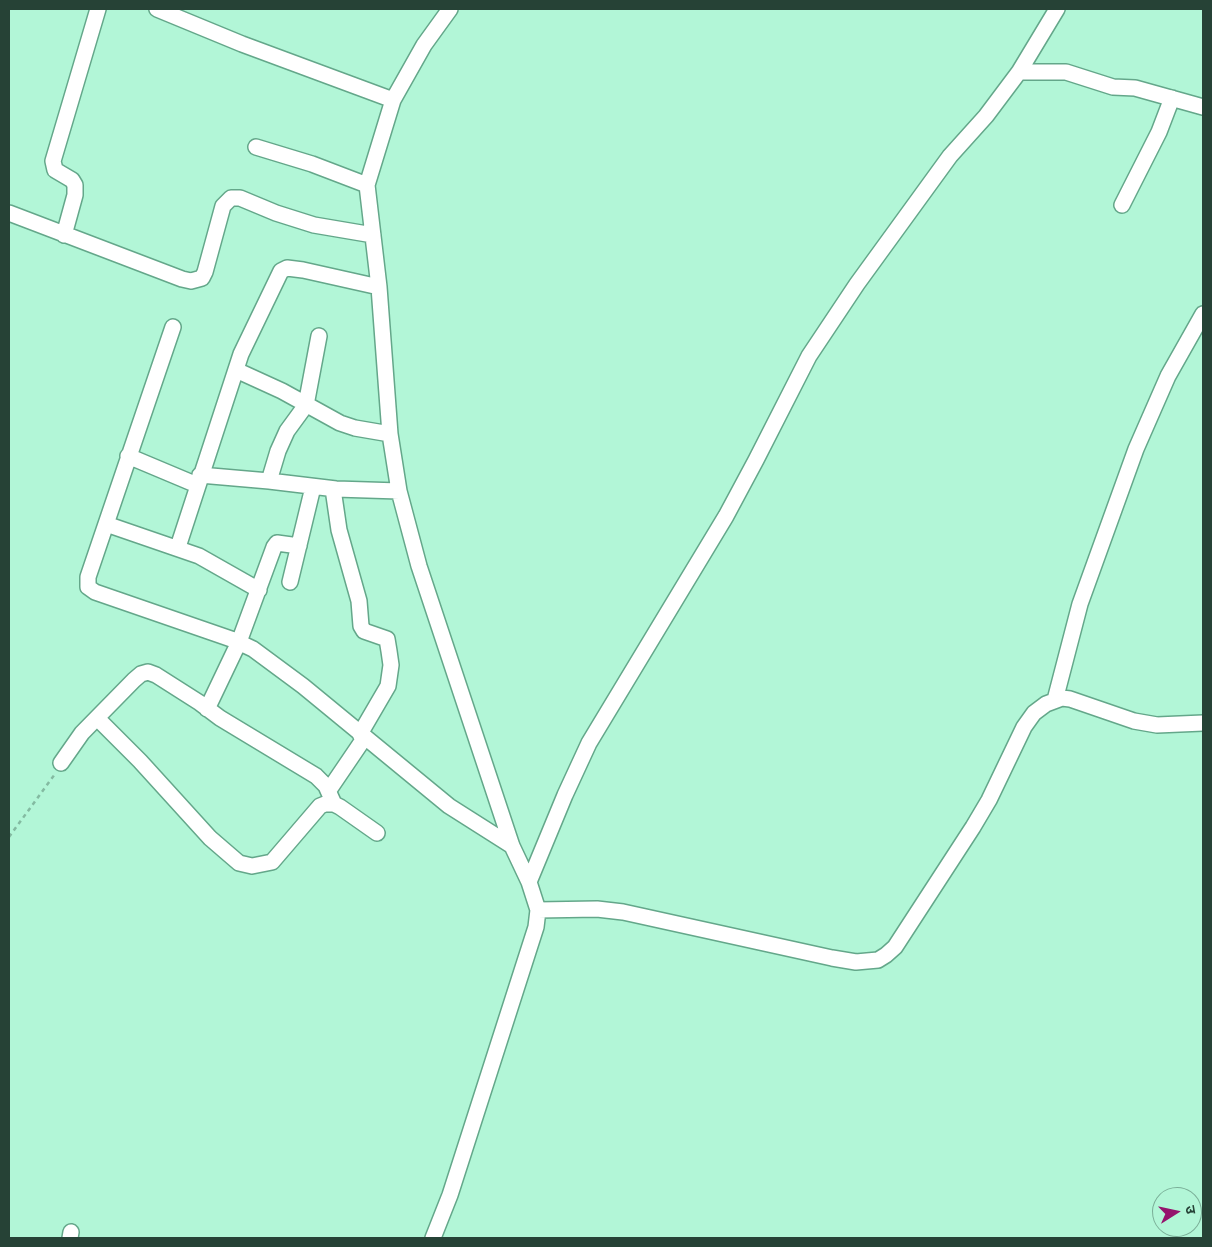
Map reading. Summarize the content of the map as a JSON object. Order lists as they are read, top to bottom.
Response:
{
  "north": "right"
}
